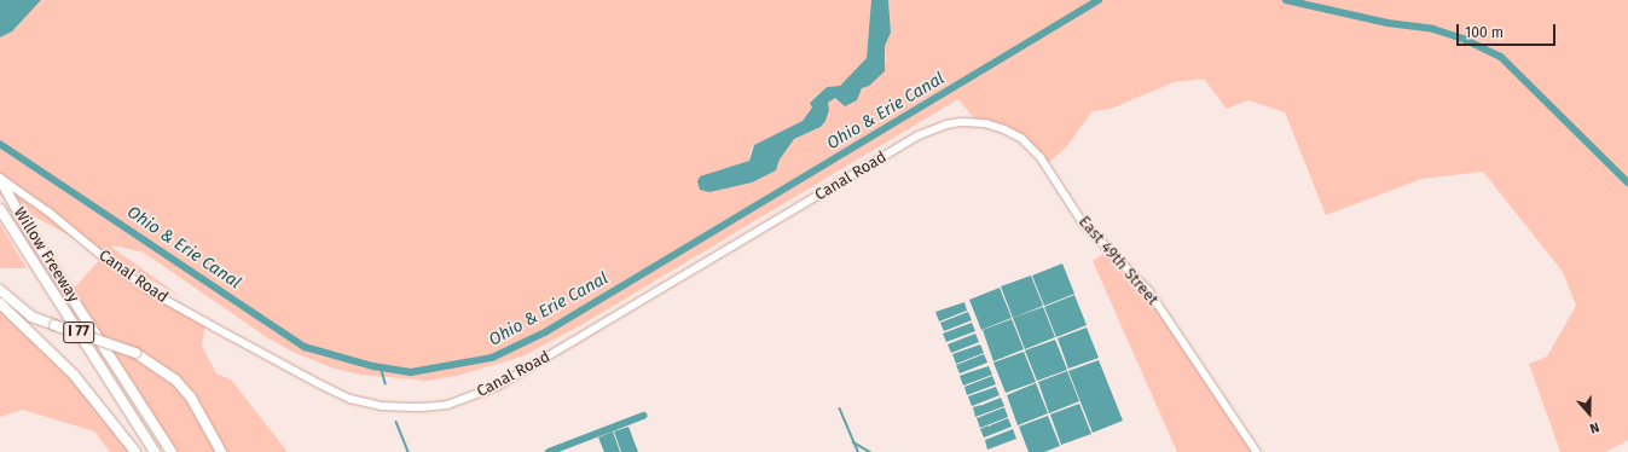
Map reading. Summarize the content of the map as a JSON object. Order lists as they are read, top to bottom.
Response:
{
  "streets": {
    "highway": ["Willow Freeway", "I 77"],
    "street": ["Canal Road", "East 49th Street"]
  },
  "crossings": [
    ["Canal Road", "Willow Freeway"],
    ["Canal Road", "East 49th Street"]
  ],
  "water": ["Ohio & Erie Canal"],
  "scale_bar": "100 m",
  "north": "bottom"
}
